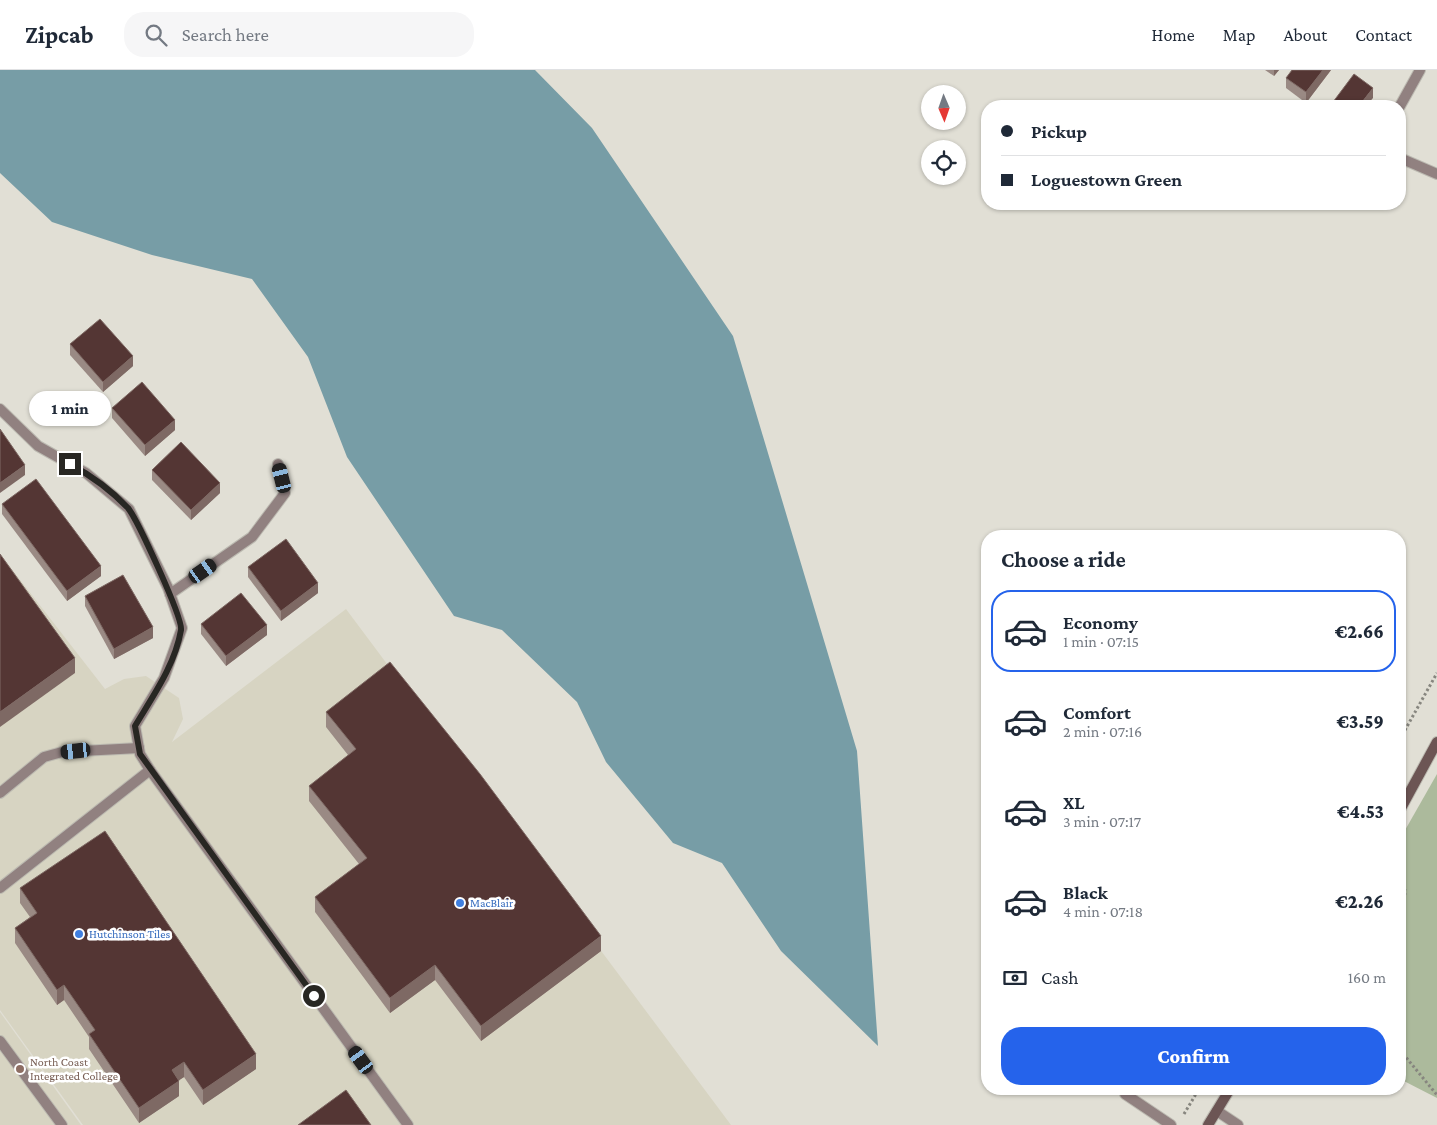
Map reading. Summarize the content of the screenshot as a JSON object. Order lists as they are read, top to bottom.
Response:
{
  "places": ["MacBlair", "Hutchinson Tiles", "North Coast Integrated College"],
  "north": "bottom",
  "page": {
    "header": "Zipcab",
    "search": "Search here",
    "nav": [
      "Home",
      "Map",
      "About",
      "Contact"
    ],
    "banner": ["Pickup", "Loguestown Green"],
    "bubble": "1 min",
    "heading": "Choose a ride",
    "list": [
      {
        "name": "Economy",
        "note": "1 min · 07:15",
        "value": "€2.66"
      },
      {
        "name": "Comfort",
        "note": "2 min · 07:16",
        "value": "€3.59"
      },
      {
        "name": "XL",
        "note": "3 min · 07:17",
        "value": "€4.53"
      },
      {
        "name": "Black",
        "note": "4 min · 07:18",
        "value": "€2.26"
      }
    ],
    "pay": ["Cash", "160 m"],
    "buttons": "Confirm"
  }
}
